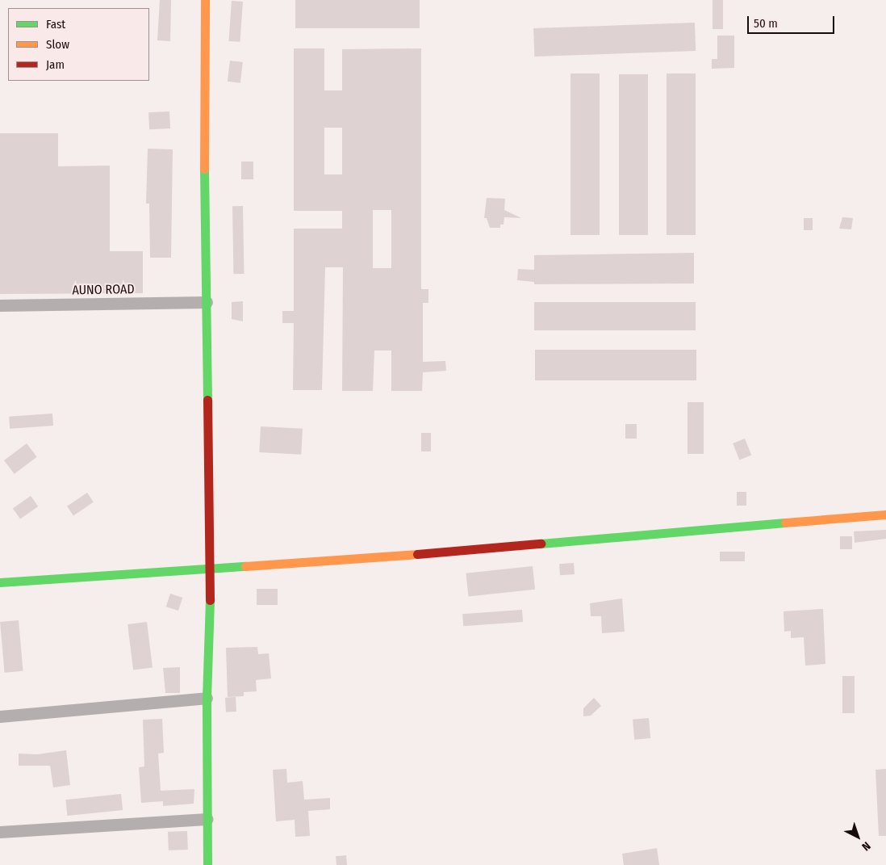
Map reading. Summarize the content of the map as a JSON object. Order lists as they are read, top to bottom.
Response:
{
  "streets": {
    "street": ["AUNO ROAD"]
  },
  "legend": ["Fast", "Slow", "Jam"],
  "scale_bar": "50 m",
  "north": "bottom right"
}
